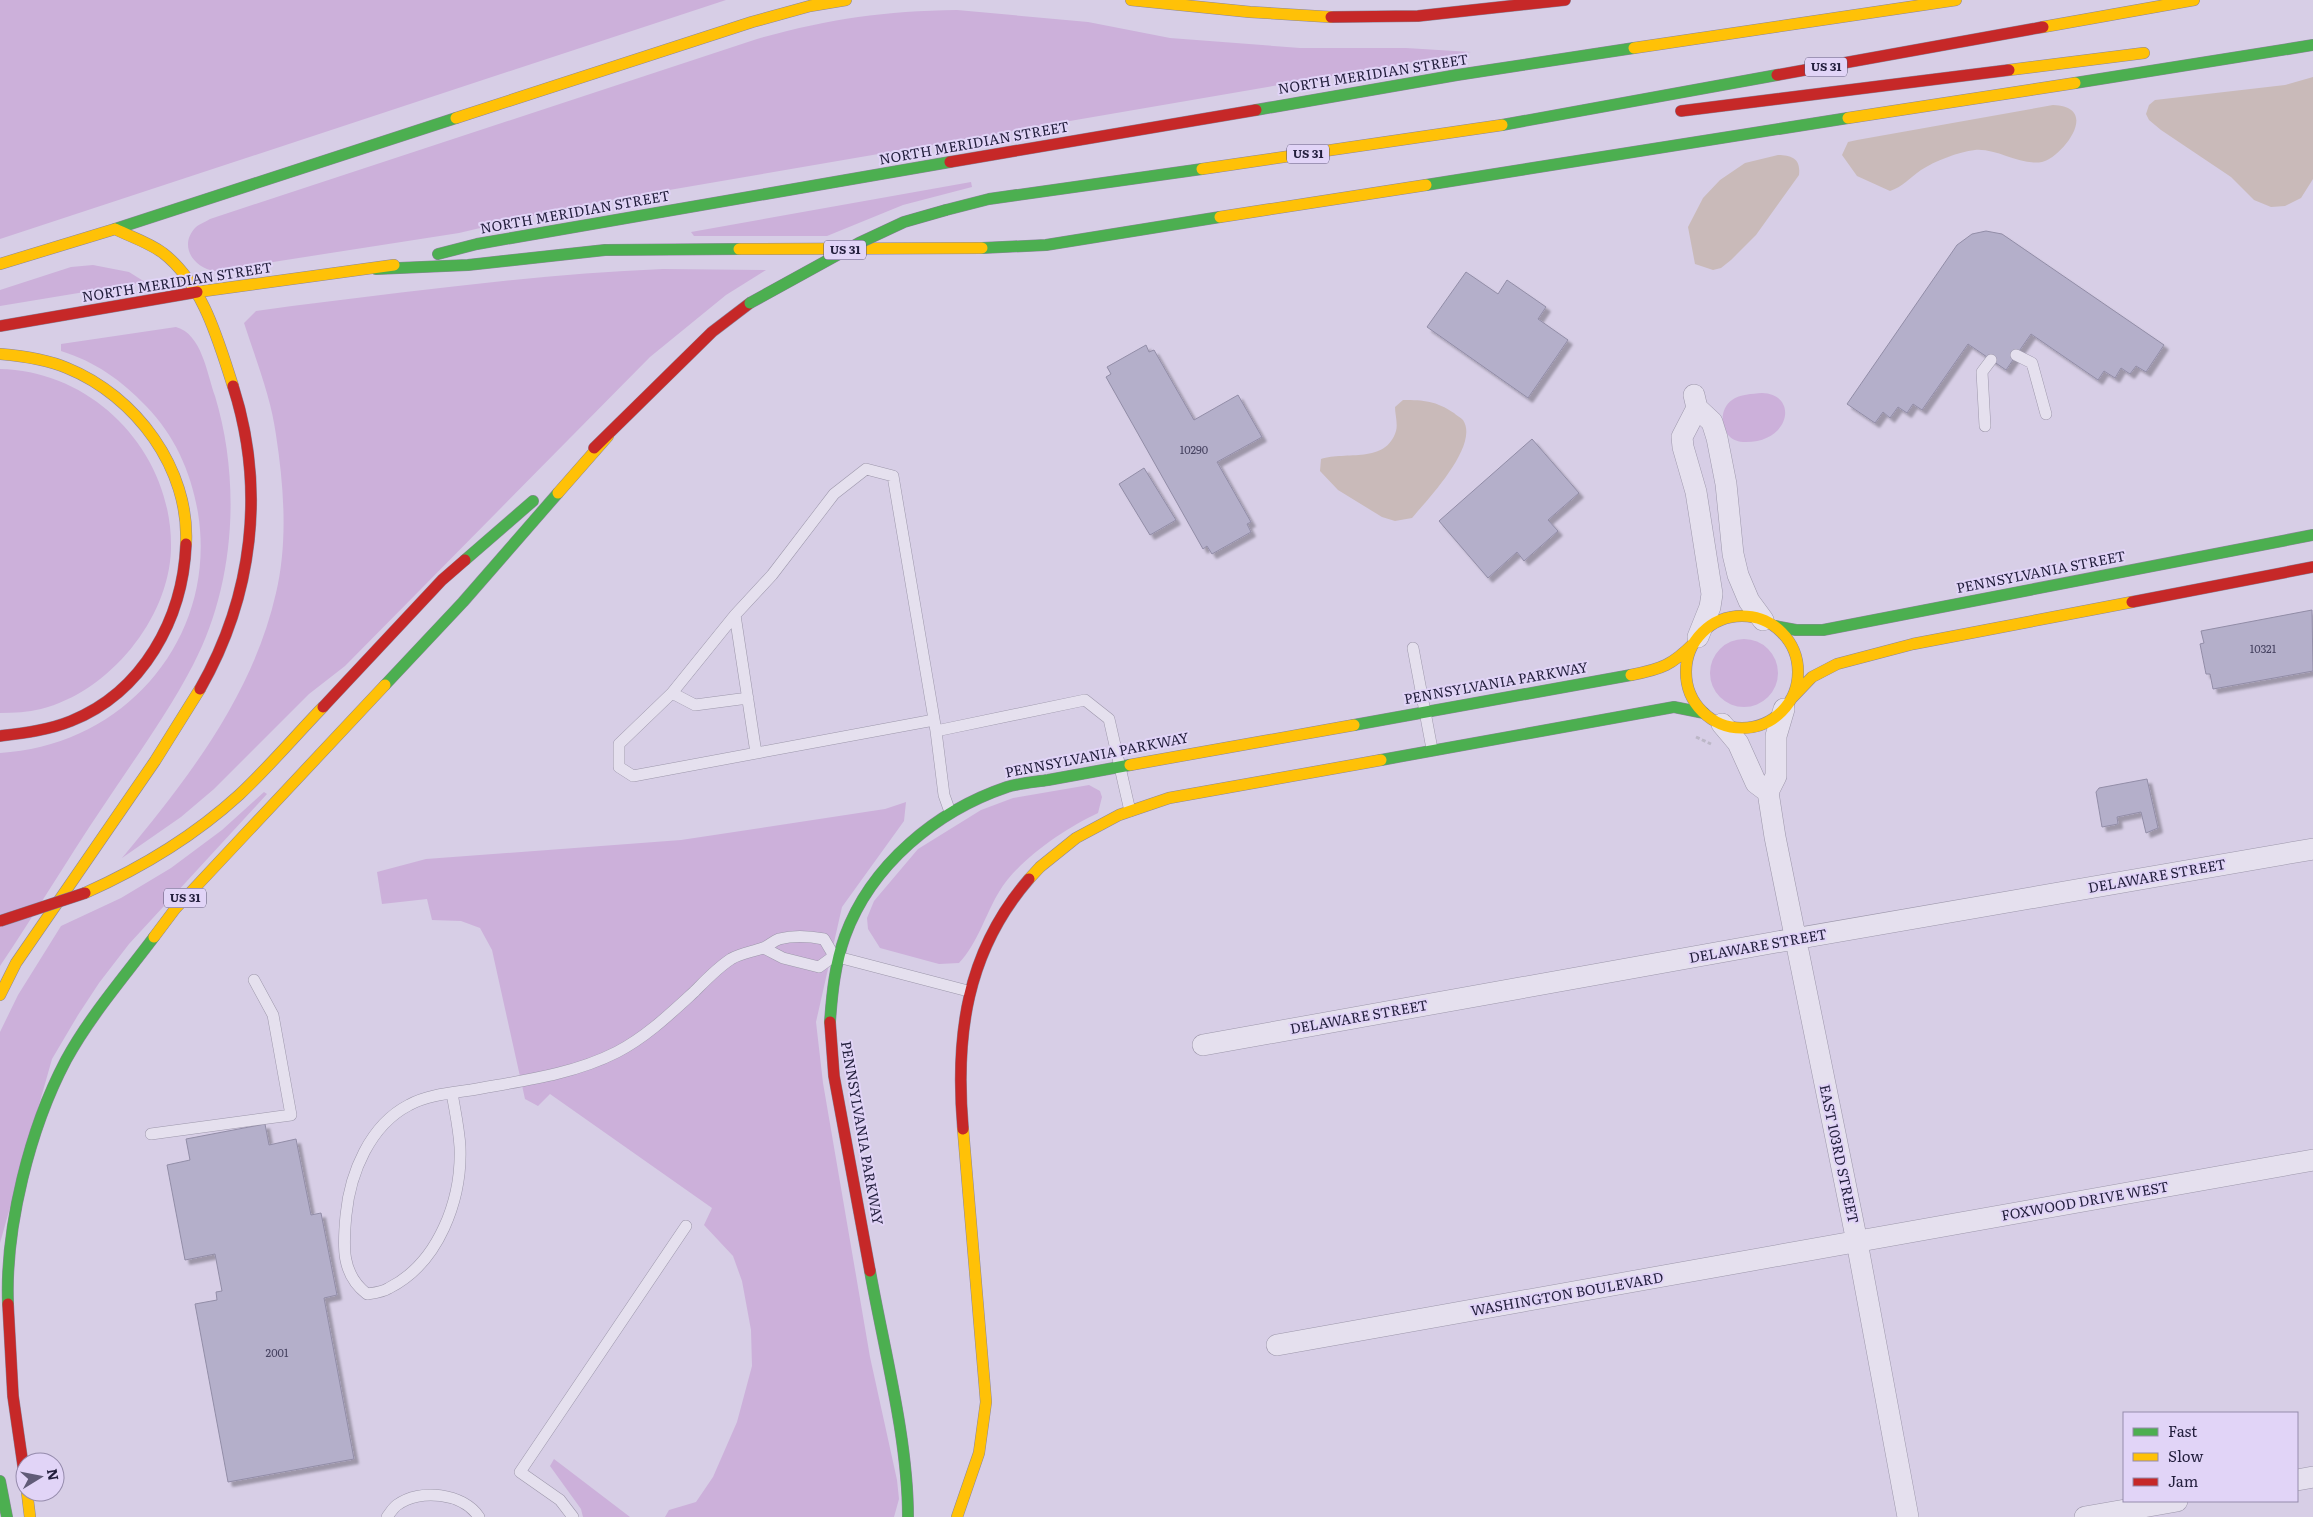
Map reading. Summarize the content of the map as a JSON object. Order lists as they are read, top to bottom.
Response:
{
  "streets": {
    "main road": [
      "US 31",
      "NORTH MERIDIAN STREET",
      "PENNSYLVANIA STREET",
      "PENNSYLVANIA PARKWAY"
    ],
    "street": [
      "DELAWARE STREET",
      "EAST 103RD STREET",
      "FOXWOOD DRIVE WEST",
      "WASHINGTON BOULEVARD"
    ]
  },
  "crossings": [
    ["PENNSYLVANIA STREET", "PENNSYLVANIA PARKWAY"],
    ["PENNSYLVANIA STREET", "EAST 103RD STREET"],
    ["PENNSYLVANIA PARKWAY", "EAST 103RD STREET"],
    ["DELAWARE STREET", "EAST 103RD STREET"],
    ["EAST 103RD STREET", "FOXWOOD DRIVE WEST"],
    ["EAST 103RD STREET", "WASHINGTON BOULEVARD"],
    ["FOXWOOD DRIVE WEST", "WASHINGTON BOULEVARD"]
  ],
  "house_numbers": ["10290", "10321", "2001"],
  "legend": ["Fast", "Slow", "Jam"],
  "north": "right"
}
